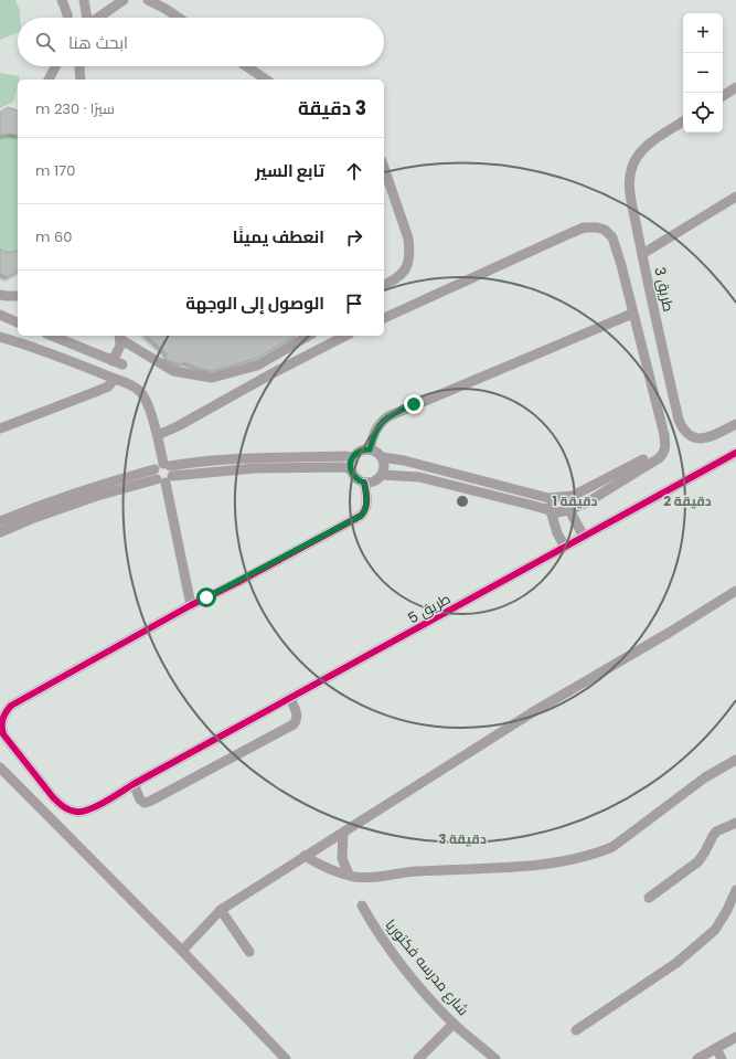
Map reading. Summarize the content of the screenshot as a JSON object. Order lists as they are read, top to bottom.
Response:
{
  "streets": {
    "street": ["طريق 3", "طريق 5", "شارع مدرسه فكتوريا"]
  },
  "page": {
    "map_buttons": ["+", "−"],
    "search": "ابحث هنا",
    "heading": ["3 دقيقة", "سيرًا · 230 m"],
    "list": [
      ["تابع السير", "170 m"],
      ["انعطف يمينًا", "60 m"],
      "الوصول إلى الوجهة"
    ]
  },
  "rings": ["1 دقيقة", "2 دقيقة", "3 دقيقة"]
}
